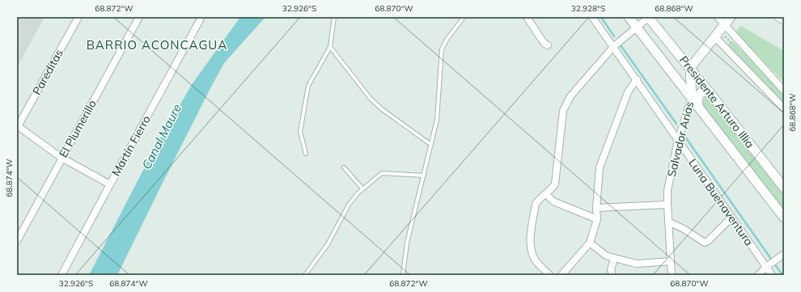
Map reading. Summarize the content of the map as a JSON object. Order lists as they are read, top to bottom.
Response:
{
  "streets": {
    "street": [
      "Pareditas",
      "Presidente Arturo Illia",
      "El Plumerillo",
      "Salvador Arias",
      "Martín Fierro",
      "Luna Buenaventura"
    ]
  },
  "crossings": [
    ["Presidente Arturo Illia", "Salvador Arias"],
    ["Salvador Arias", "Luna Buenaventura"]
  ],
  "districts": ["BARRIO ACONCAGUA"],
  "water": ["Canal Maure"],
  "coordinates": [
    "68.872°W",
    "32.926°S",
    "68.870°W",
    "32.928°S",
    "68.868°W",
    "68.874°W"
  ]
}
